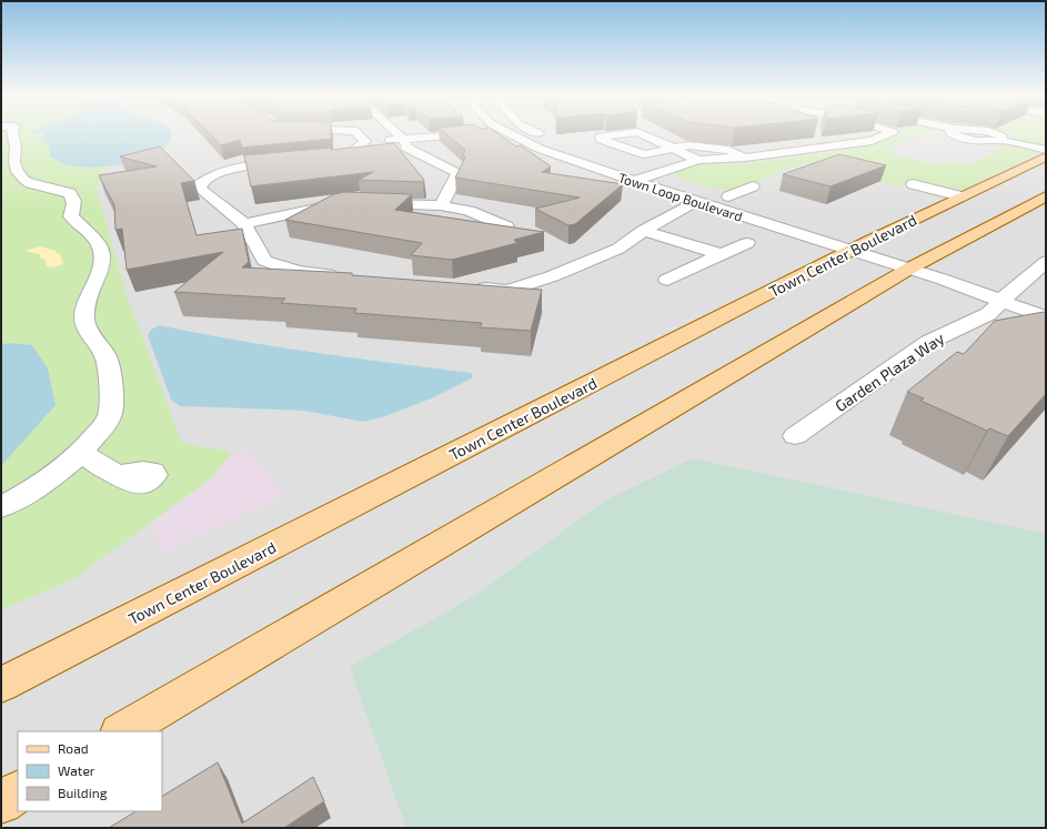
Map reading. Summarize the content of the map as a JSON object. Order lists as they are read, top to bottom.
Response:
{
  "streets": {
    "main road": ["Town Center Boulevard"],
    "street": ["Town Loop Boulevard", "Garden Plaza Way"]
  },
  "crossings": [
    ["Town Loop Boulevard", "Town Center Boulevard"],
    ["Town Loop Boulevard", "Garden Plaza Way"]
  ],
  "legend": ["Road", "Water", "Building"]
}
